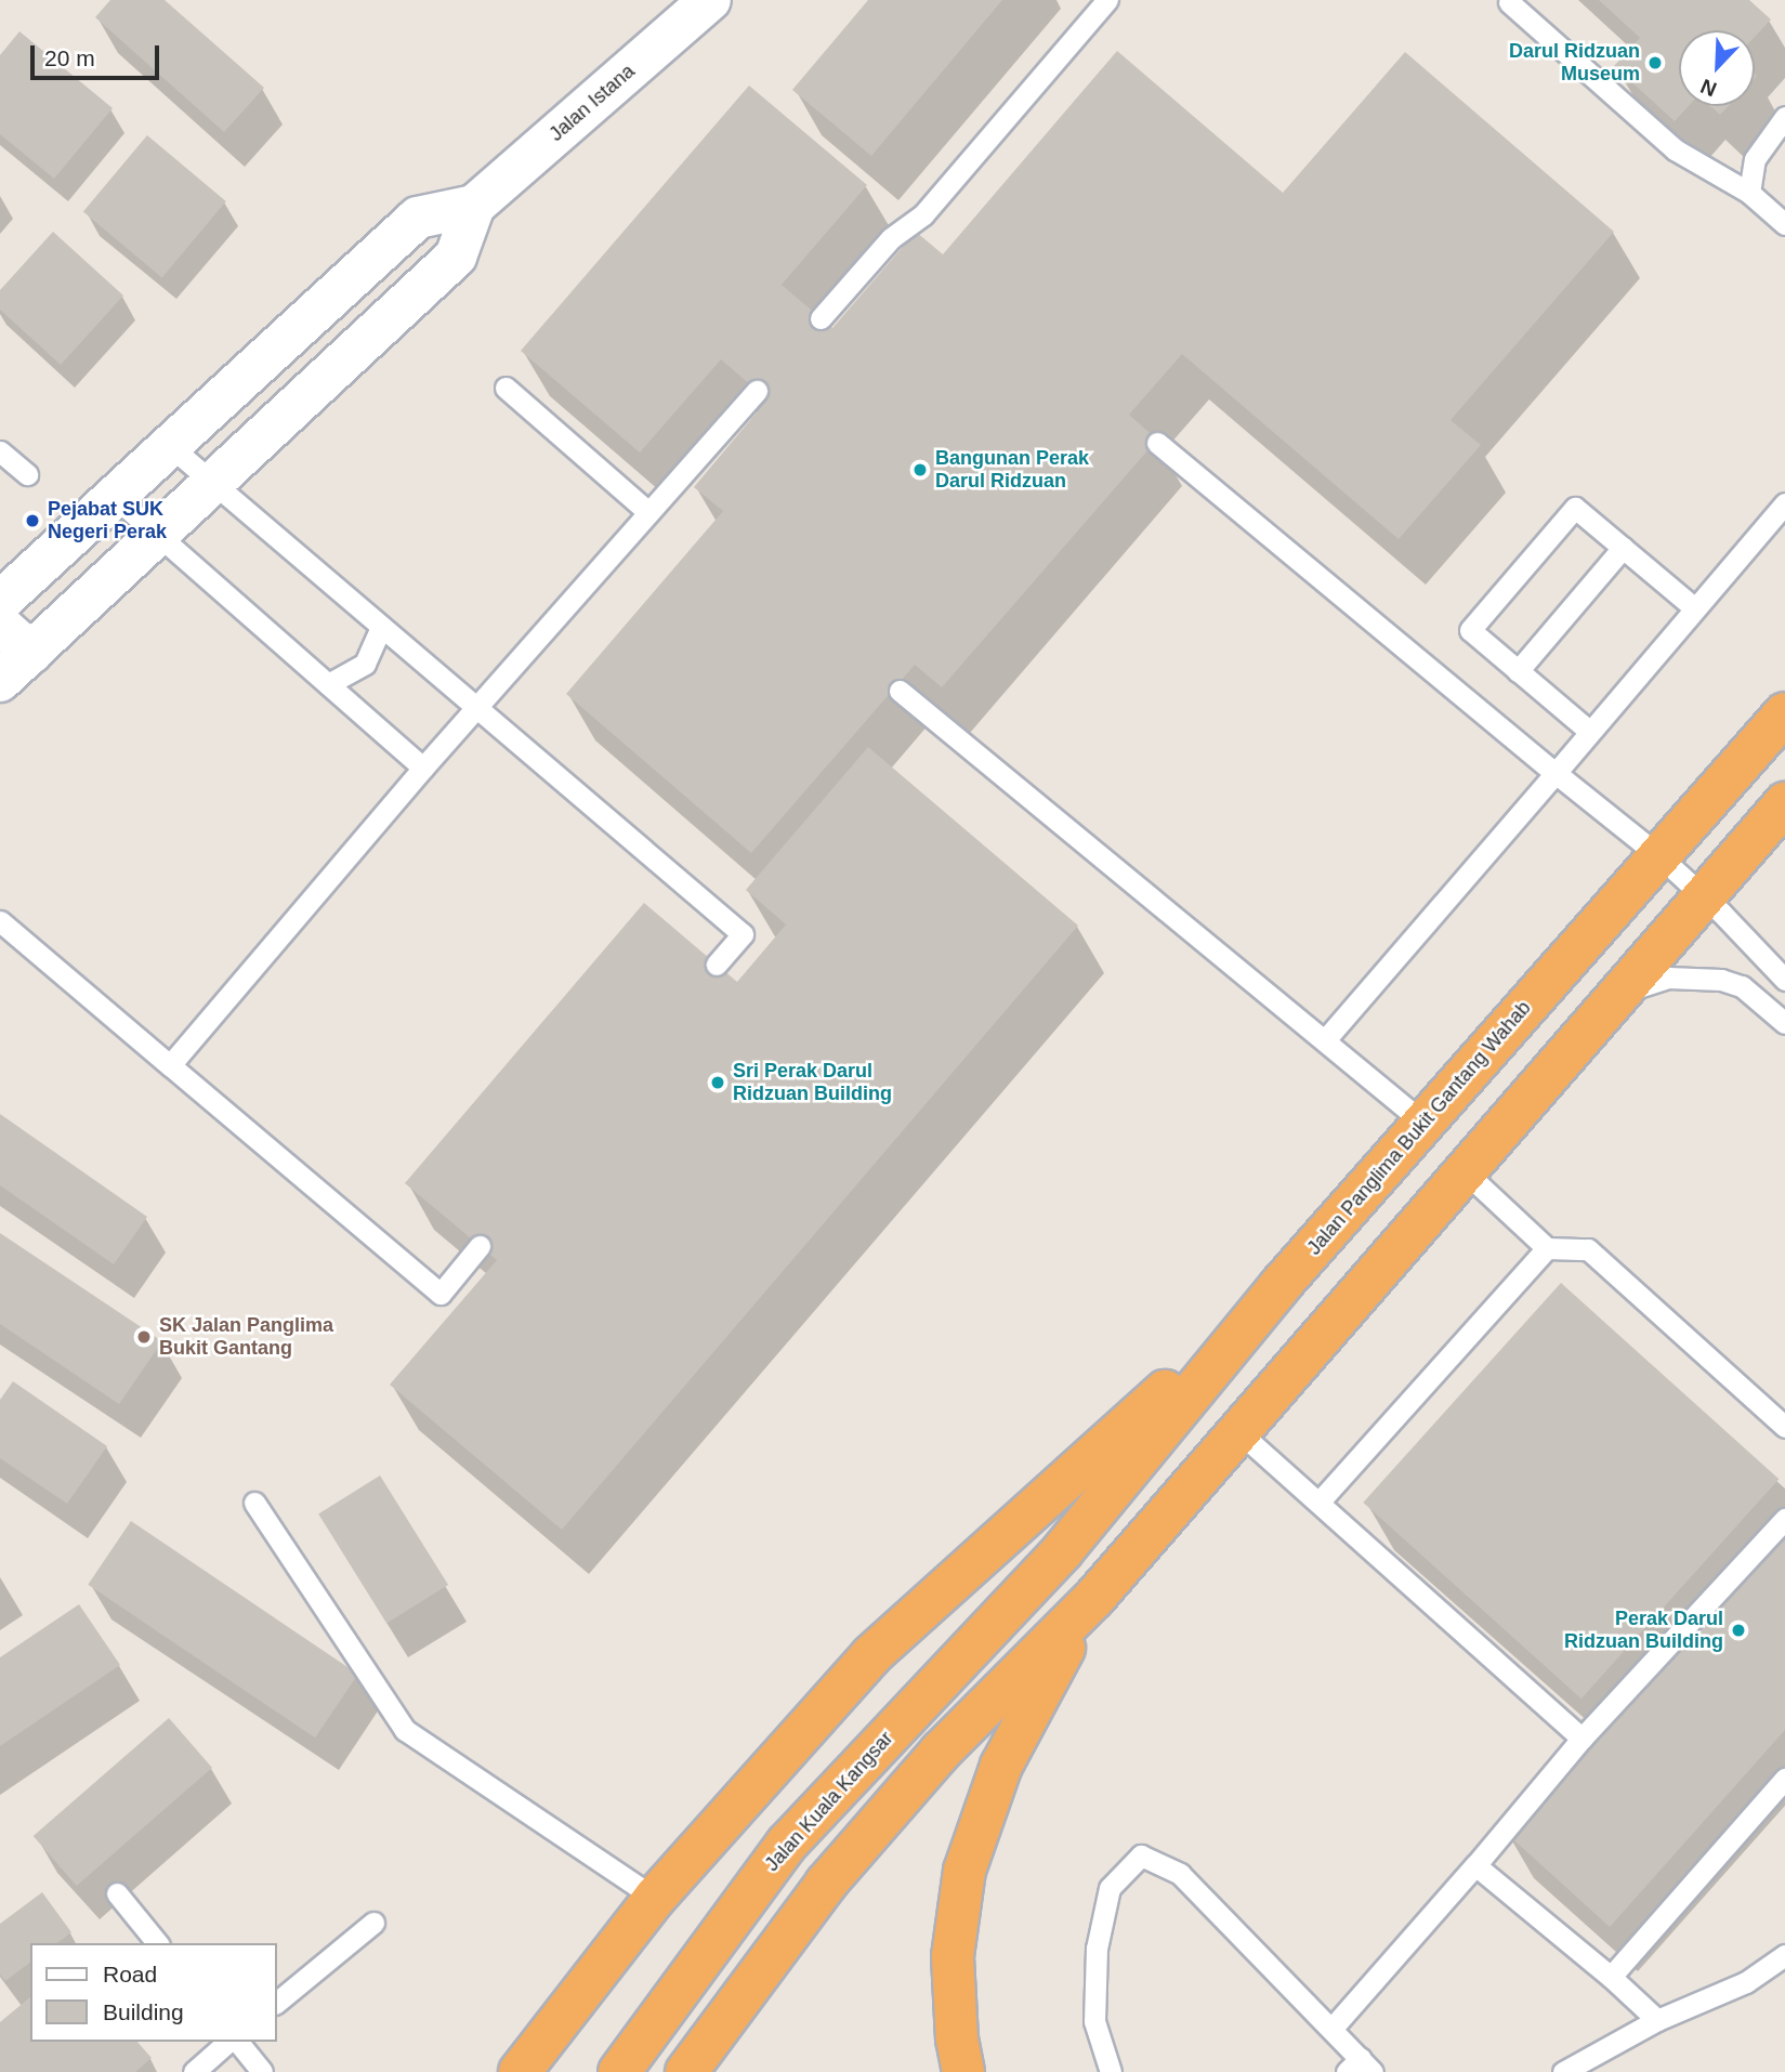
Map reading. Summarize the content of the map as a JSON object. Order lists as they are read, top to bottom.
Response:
{
  "streets": {
    "highway": ["Jalan Panglima Bukit Gantang Wahab", "Jalan Kuala Kangsar"],
    "main road": ["Jalan Istana"]
  },
  "crossings": [
    ["Jalan Panglima Bukit Gantang Wahab", "Jalan Kuala Kangsar"]
  ],
  "places": [
    "Darul Ridzuan Museum",
    "Bangunan Perak Darul Ridzuan",
    "Pejabat SUK Negeri Perak",
    "Sri Perak Darul Ridzuan Building",
    "SK Jalan Panglima Bukit Gantang",
    "Perak Darul Ridzuan Building"
  ],
  "legend": ["Road", "Building"],
  "scale_bar": "20 m",
  "north": "bottom left"
}
